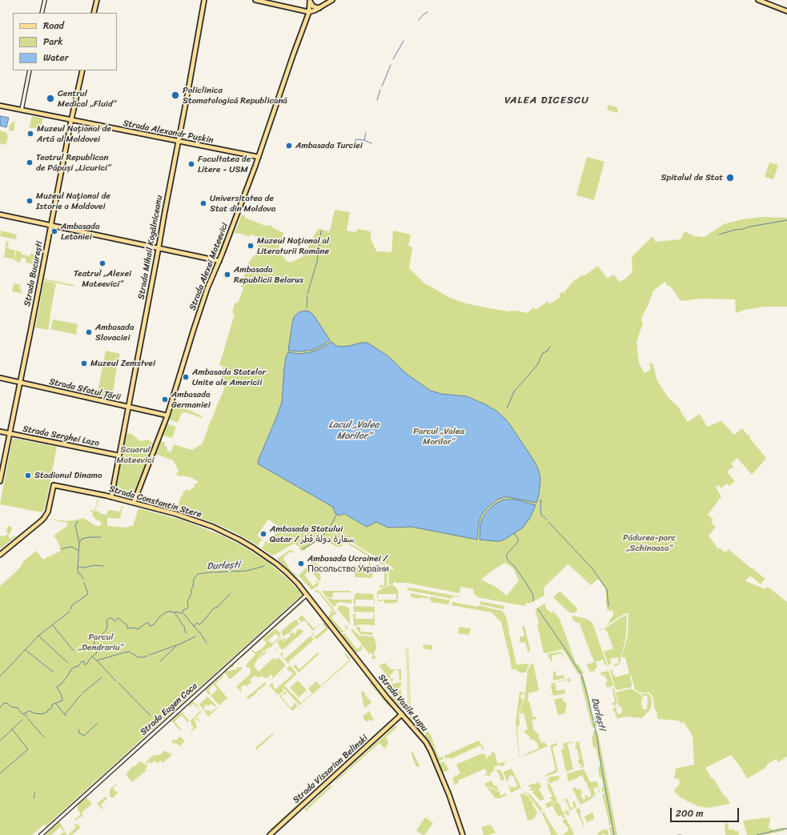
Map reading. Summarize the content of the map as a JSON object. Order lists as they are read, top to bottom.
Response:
{
  "streets": {
    "main road": [
      "Strada Alexandr Pușkin",
      "Strada Mihail Kogălniceanu",
      "Strada Alexei Mateevici",
      "Strada București",
      "Strada Sfatul Țării",
      "Strada Serghei Lazo",
      "Strada Constantin Stere",
      "Strada Vasile Lupu",
      "Strada Vissarion Belinski"
    ],
    "street": ["Strada Eugen Coca"]
  },
  "crossings": [
    ["Strada Alexandr Pușkin", "Strada Mihail Kogălniceanu"],
    ["Strada Alexandr Pușkin", "Strada Alexei Mateevici"],
    ["Strada Alexandr Pușkin", "Strada București"],
    ["Strada Mihail Kogălniceanu", "Strada Sfatul Țării"],
    ["Strada Mihail Kogălniceanu", "Strada Serghei Lazo"],
    ["Strada Mihail Kogălniceanu", "Strada Constantin Stere"],
    ["Strada Alexei Mateevici", "Strada Sfatul Țării"],
    ["Strada Alexei Mateevici", "Strada Constantin Stere"],
    ["Strada București", "Strada Sfatul Țării"],
    ["Strada București", "Strada Serghei Lazo"],
    ["Strada Constantin Stere", "Strada Vasile Lupu"],
    ["Strada Constantin Stere", "Strada Eugen Coca"],
    ["Strada Vasile Lupu", "Strada Eugen Coca"],
    ["Strada Vasile Lupu", "Strada Vissarion Belinski"]
  ],
  "districts": ["VALEA DICESCU"],
  "water": ["Lacul „Valea Morilor”", "Durlești"],
  "parks": [
    "Parcul „Valea Morilor”",
    "Scuarul Mateevici",
    "Pădurea-parc „Schinoasa“",
    "Parcul „Dendrariu”"
  ],
  "places": [
    "Policlinica Stomatologică Republicană",
    "Centrul Medical „Fluid“",
    "Muzeul Național de Artă al Moldovei",
    "Ambasada Turciei",
    "Teatrul Republican de Păpuși „Licurici”",
    "Facultatea de Litere - USM",
    "Spitalul de Stat",
    "Muzeul Național de Istorie a Moldovei",
    "Universitatea de Stat din Moldova",
    "Ambasada Letoniei",
    "Muzeul Național al Literaturii Române",
    "Teatrul „Alexei Mateevici”",
    "Ambasada Republicii Belarus",
    "Ambasada Slovaciei",
    "Muzeul Zemstvei",
    "Ambasada Statelor Unite ale Americii",
    "Ambasada Germaniei",
    "Stadionul Dinamo",
    "Ambasada Statului Qatar / سفارة دولة قطر",
    "Ambasada Ucrainei / Посольство України"
  ],
  "legend": ["Road", "Park", "Water"],
  "scale_bar": "200 m"
}
